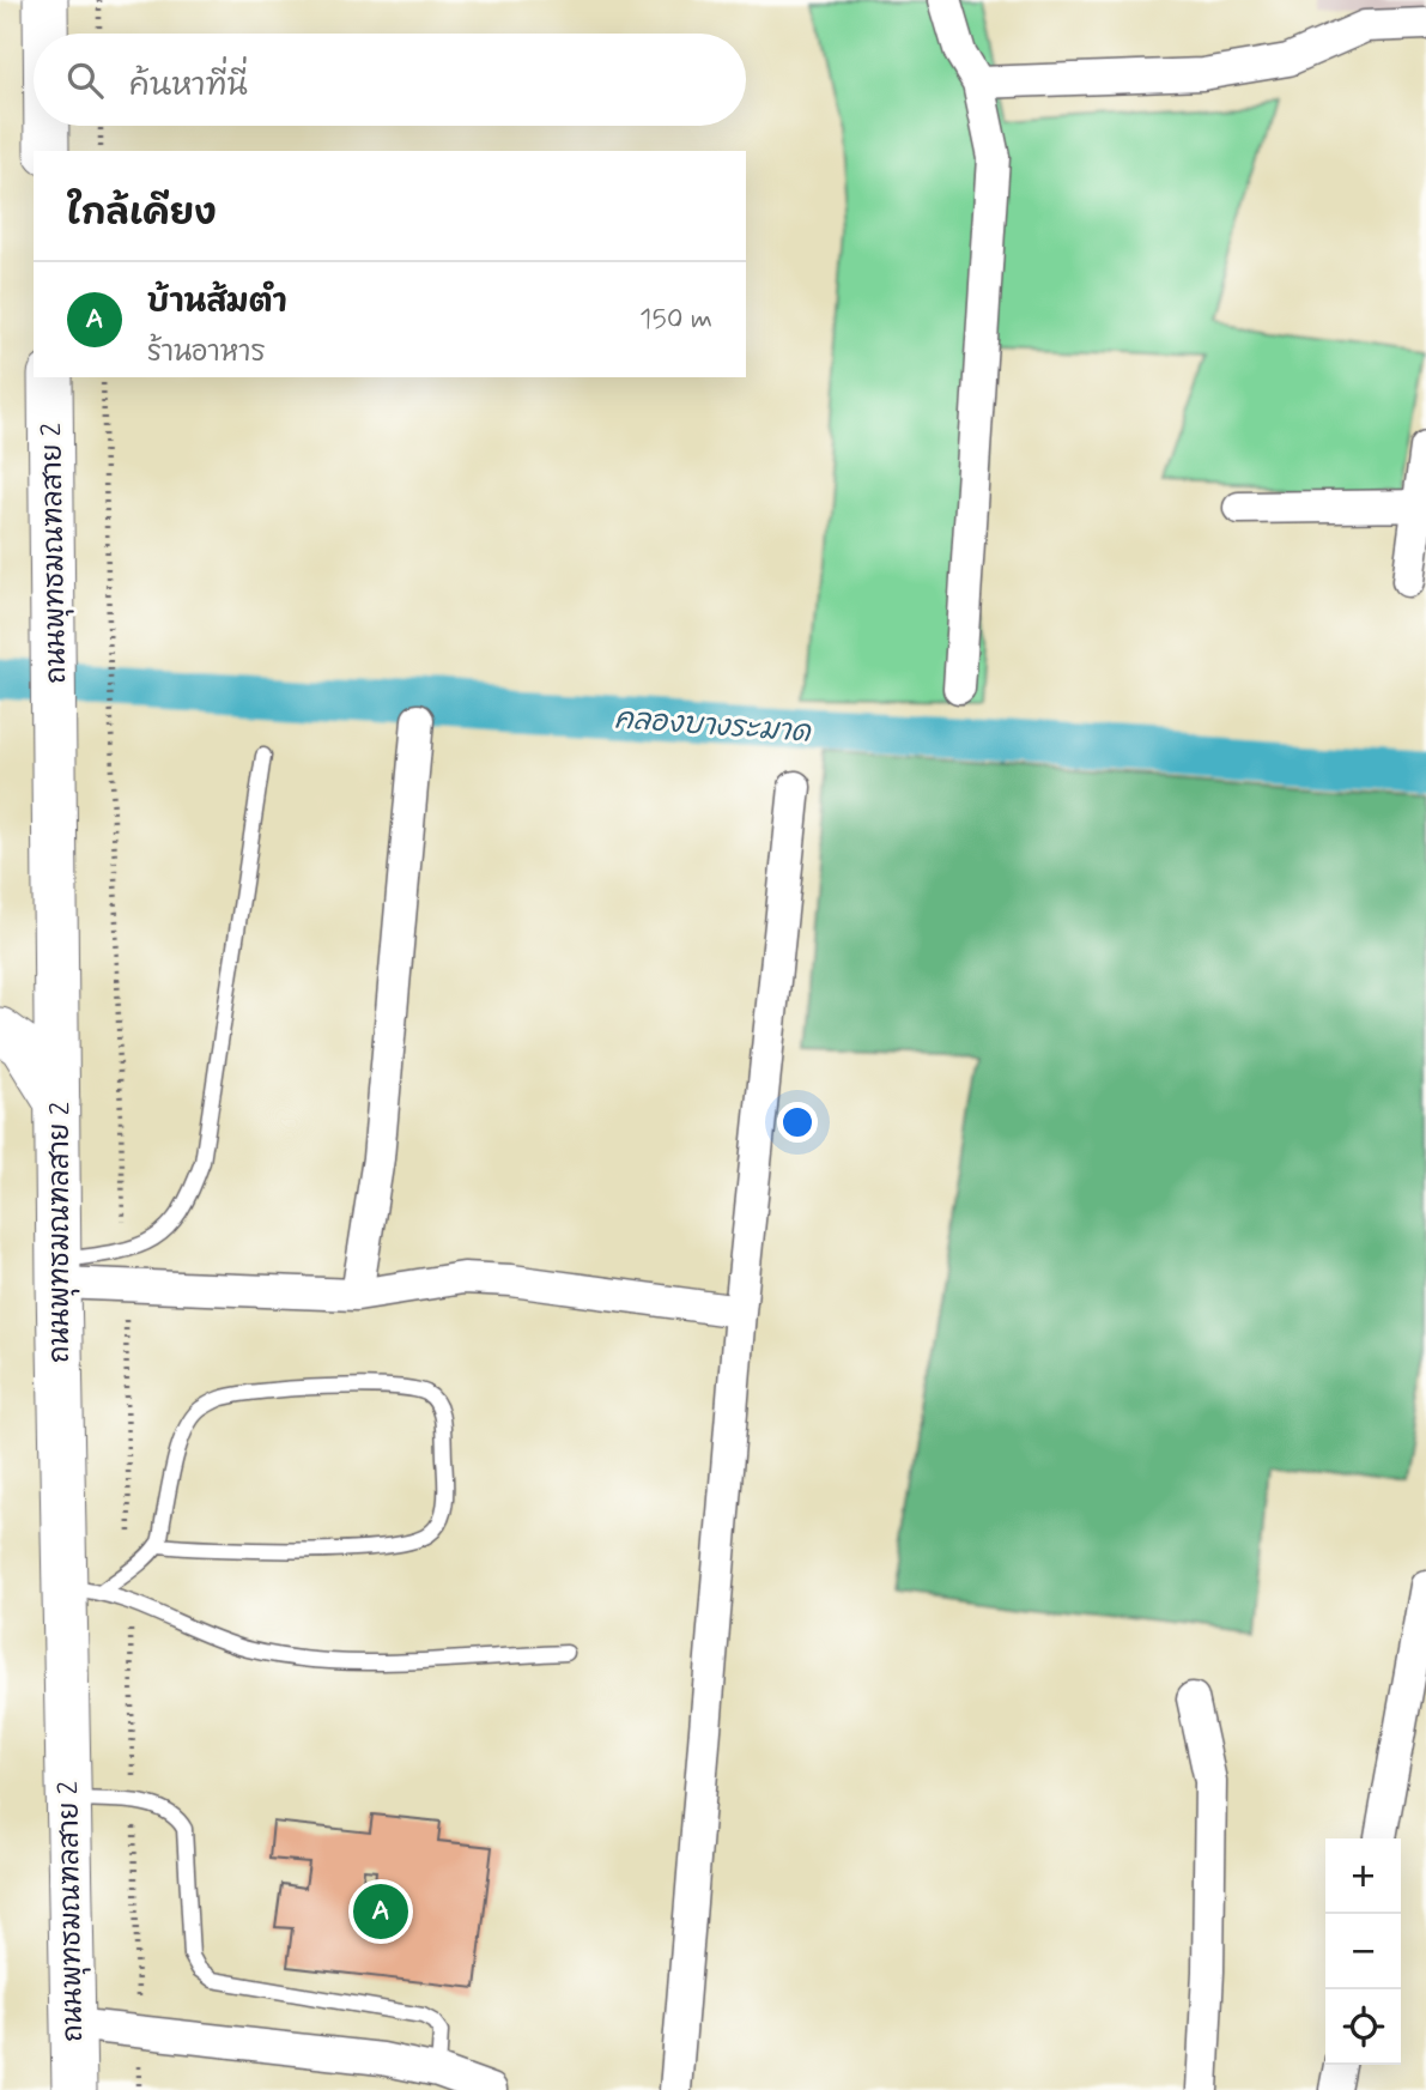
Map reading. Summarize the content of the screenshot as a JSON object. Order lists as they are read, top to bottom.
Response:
{
  "streets": {
    "main road": ["ถนนพุทธมณฑลสาย 2"]
  },
  "water": ["คลองบางระมาด"],
  "page": {
    "search": "ค้นหาที่นี่",
    "heading": "ใกล้เคียง",
    "list": [
      {
        "mark": "A",
        "name": "บ้านส้มตำ",
        "note": "ร้านอาหาร",
        "value": "150 m"
      }
    ],
    "map_buttons": ["+", "−"],
    "pins": "A"
  }
}
